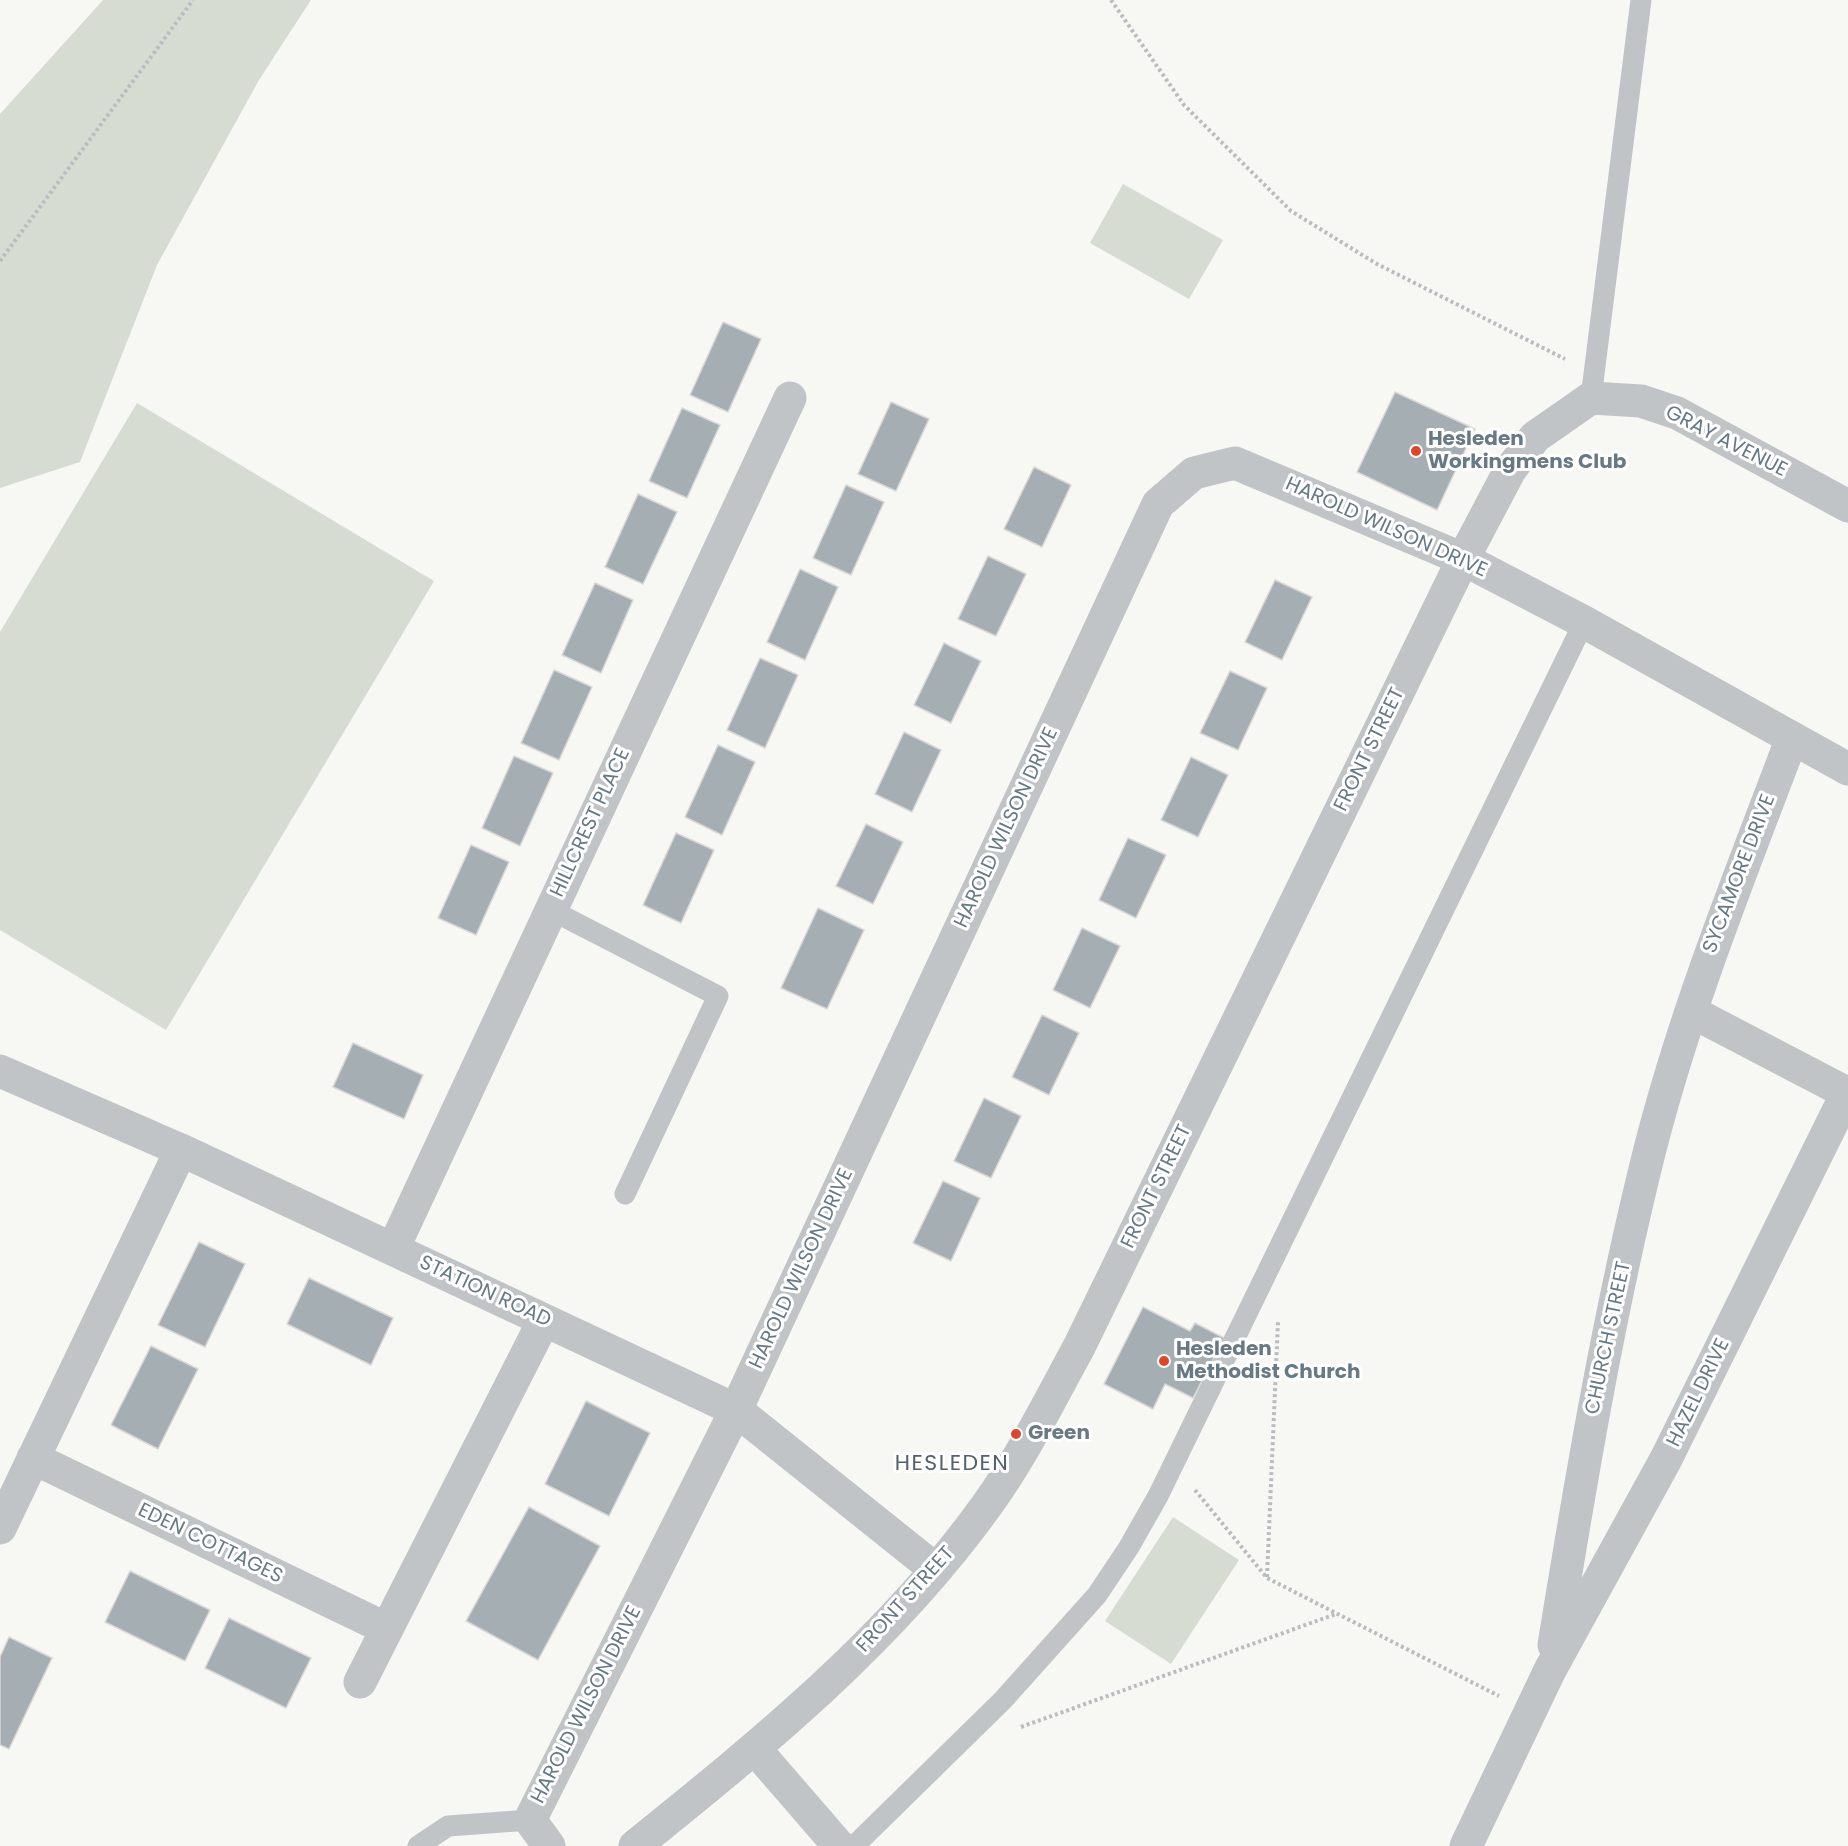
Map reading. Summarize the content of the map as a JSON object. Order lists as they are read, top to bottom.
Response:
{
  "streets": {
    "street": [
      "GRAY AVENUE",
      "HAROLD WILSON DRIVE",
      "FRONT STREET",
      "HILLCREST PLACE",
      "SYCAMORE DRIVE",
      "STATION ROAD",
      "CHURCH STREET",
      "HAZEL DRIVE",
      "EDEN COTTAGES"
    ]
  },
  "crossings": [
    ["HAROLD WILSON DRIVE", "FRONT STREET"],
    ["HAROLD WILSON DRIVE", "SYCAMORE DRIVE"],
    ["HAROLD WILSON DRIVE", "STATION ROAD"],
    ["FRONT STREET", "STATION ROAD"],
    ["HILLCREST PLACE", "STATION ROAD"],
    ["SYCAMORE DRIVE", "CHURCH STREET"],
    ["SYCAMORE DRIVE", "HAZEL DRIVE"],
    ["CHURCH STREET", "HAZEL DRIVE"]
  ],
  "districts": ["HESLEDEN"],
  "places": ["Hesleden Workingmens Club", "Hesleden Methodist Church", "Green"]
}
